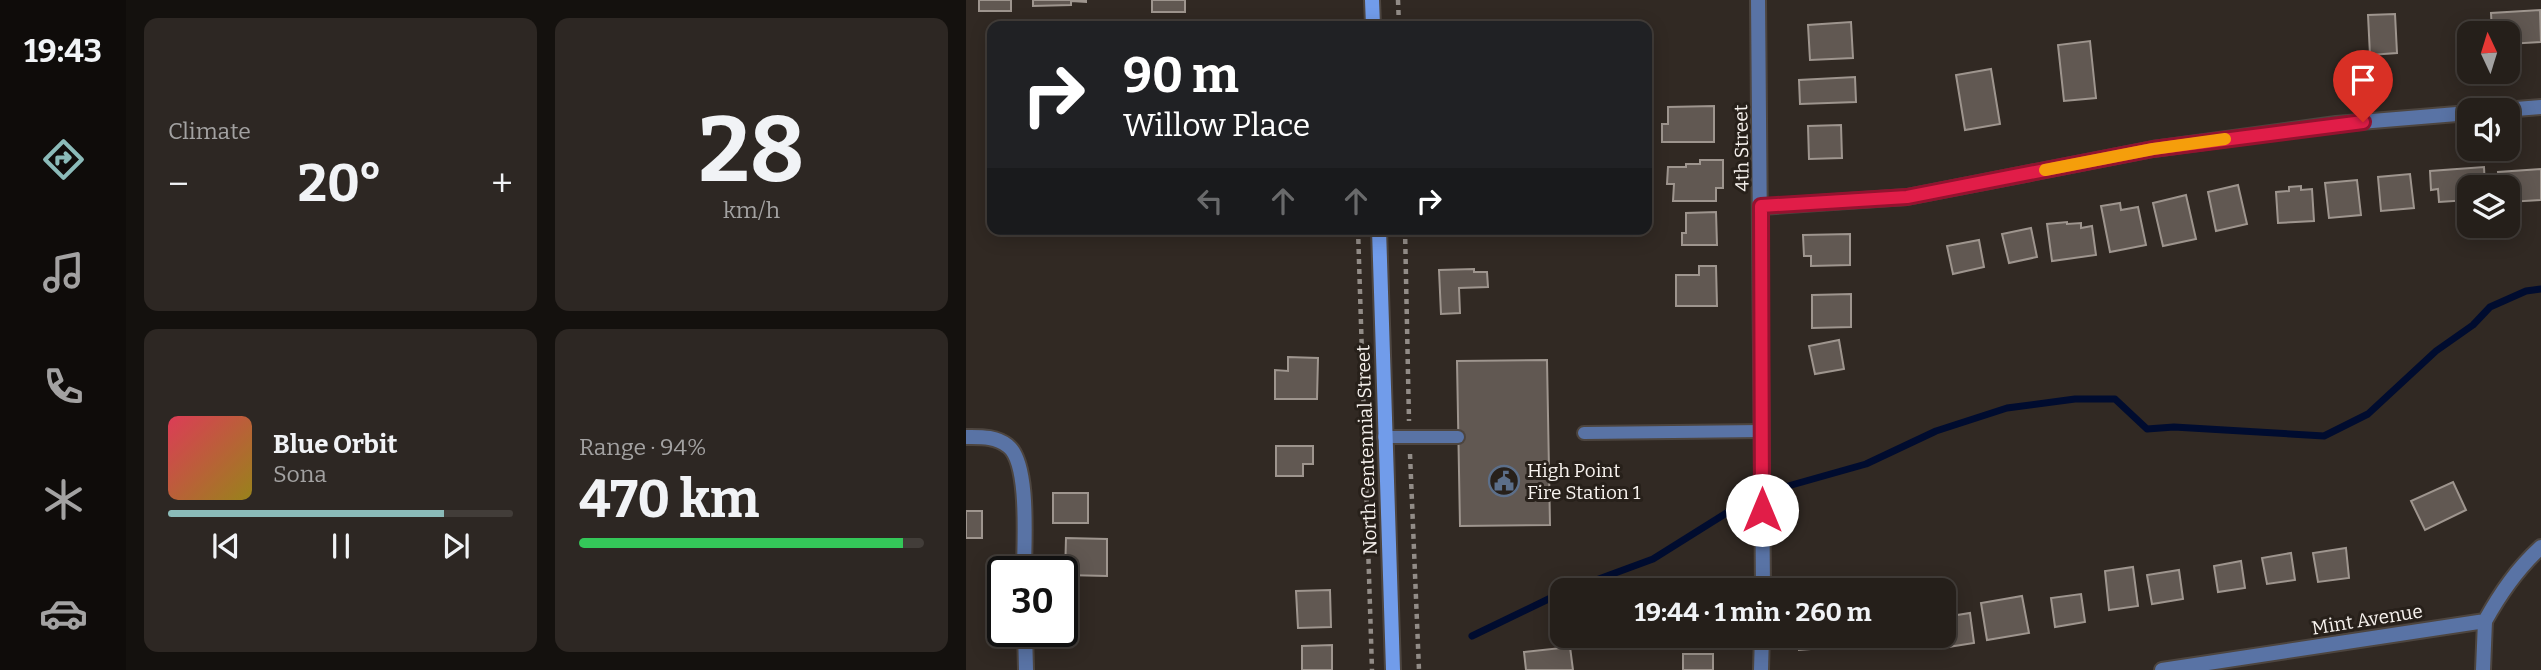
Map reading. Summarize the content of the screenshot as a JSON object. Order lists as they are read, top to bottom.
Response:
{
  "streets": {
    "main road": ["North Centennial Street"],
    "street": ["4th Street", "Mint Avenue"]
  },
  "places": {
    "public building": ["High Point Fire Station 1"]
  },
  "north": "top",
  "page": {
    "tabs": "19:43",
    "tile": [
      "Climate",
      ["28", "km/h"],
      ["Range · 94%", "470 km"]
    ],
    "turn": ["90 m", "Willow Place"],
    "heat": ["−", "20°", "+"],
    "song": ["Blue Orbit", "Sona"],
    "limit": "30",
    "trip": "19:44 · 1 min · 260 m"
  }
}
